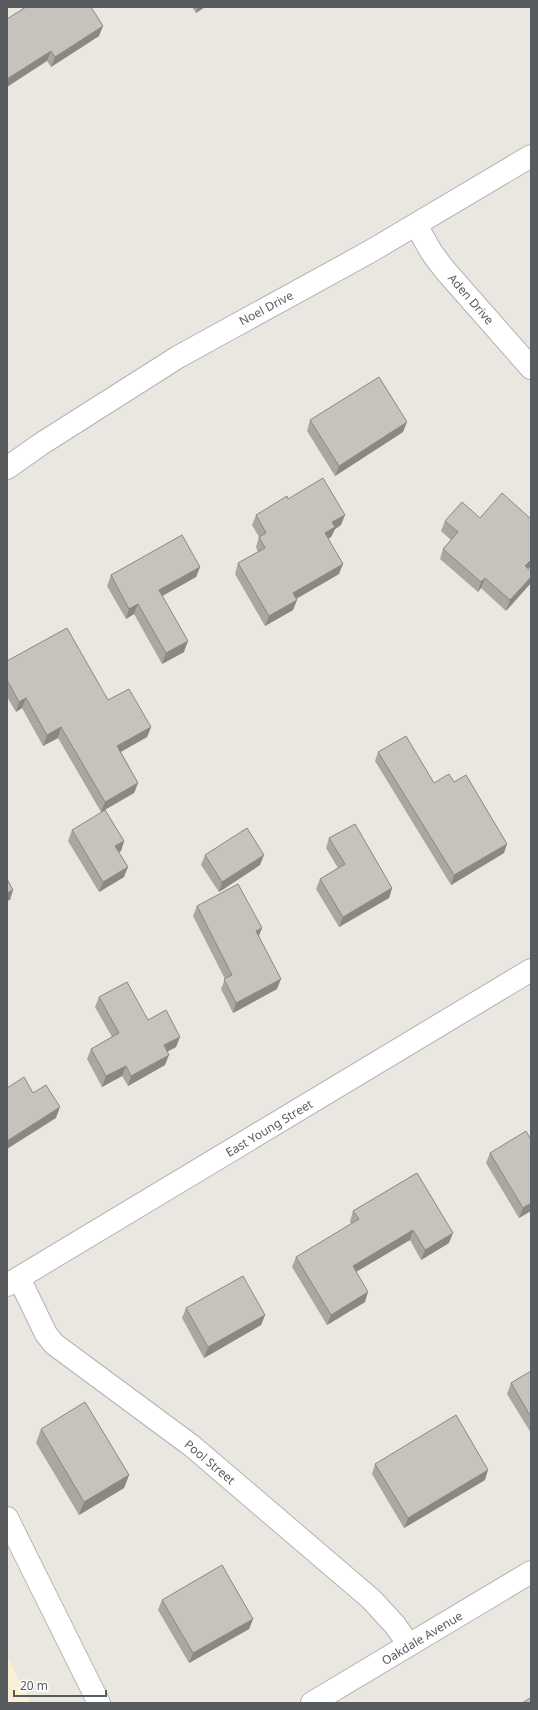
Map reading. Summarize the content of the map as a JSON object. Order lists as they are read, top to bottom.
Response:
{
  "streets": {
    "street": [
      "Aden Drive",
      "Noel Drive",
      "East Young Street",
      "Pool Street",
      "Oakdale Avenue"
    ]
  },
  "crossings": [
    ["Aden Drive", "Noel Drive"],
    ["East Young Street", "Pool Street"],
    ["Pool Street", "Oakdale Avenue"]
  ],
  "scale_bar": "20 m"
}
